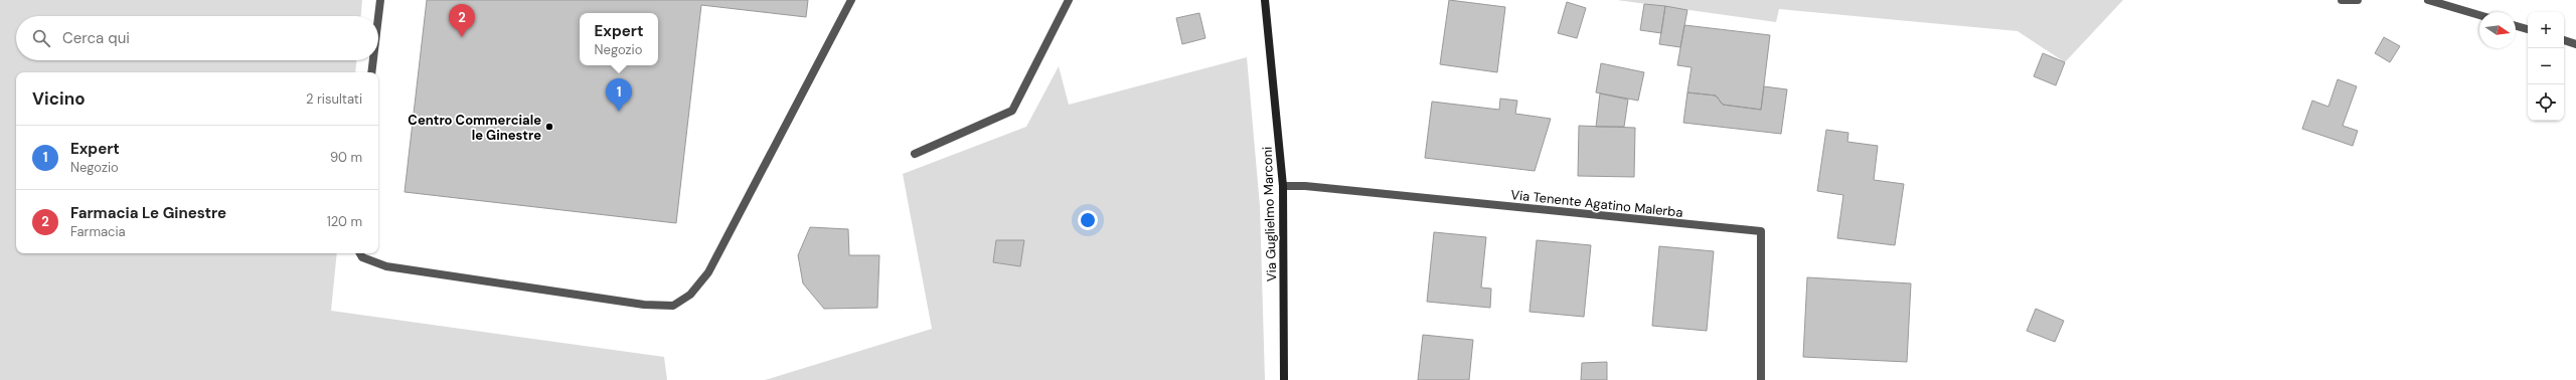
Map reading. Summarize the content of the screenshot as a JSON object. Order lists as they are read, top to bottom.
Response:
{
  "streets": {
    "main road": ["Via Guglielmo Marconi"],
    "street": ["Via Tenente Agatino Malerba"]
  },
  "crossings": [
    ["Via Tenente Agatino Malerba", "Via Guglielmo Marconi"]
  ],
  "places": ["Centro Commerciale le Ginestre"],
  "north": "right",
  "page": {
    "pins": ["2", "1"],
    "map_buttons": ["+", "−"],
    "popup": ["Expert", "Negozio"],
    "search": "Cerca qui",
    "heading": ["Vicino", "2 risultati"],
    "list": [
      {
        "mark": "1",
        "name": "Expert",
        "note": "Negozio",
        "value": "90 m"
      },
      {
        "mark": "2",
        "name": "Farmacia Le Ginestre",
        "note": "Farmacia",
        "value": "120 m"
      }
    ]
  }
}
